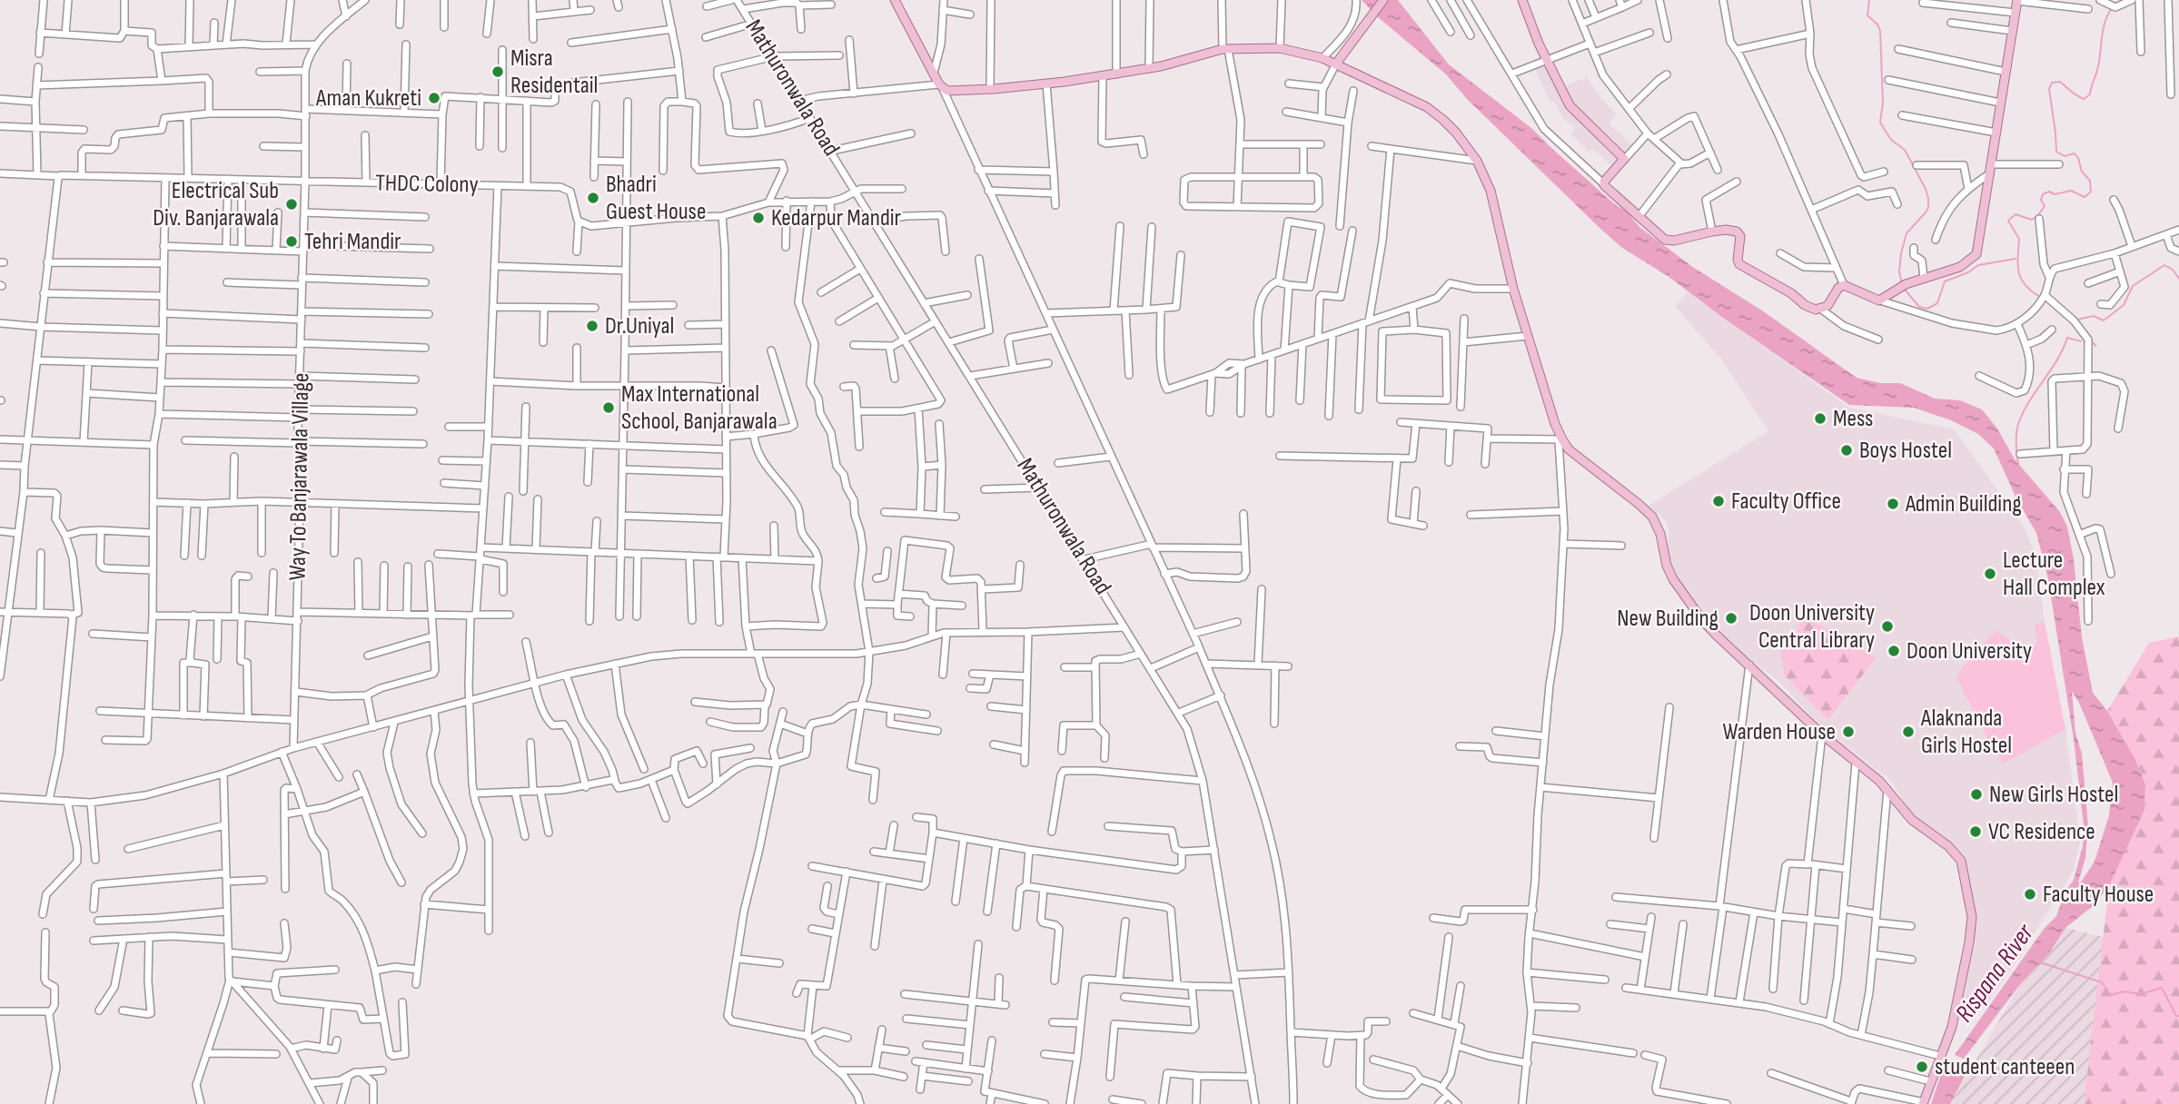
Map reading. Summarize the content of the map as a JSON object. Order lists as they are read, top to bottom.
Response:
{
  "streets": {
    "street": ["Mathuronwala Road", "THDC Colony", "Way To Banjarawala Village"]
  },
  "water": ["Rispana River"],
  "places": [
    "Misra Residentail",
    "Aman Kukreti",
    "Bhadri Guest House",
    "Electrical Sub Div. Banjarawala",
    "Kedarpur Mandir",
    "Tehri Mandir",
    "Dr.Uniyal",
    "Max International School, Banjarawala",
    "Mess",
    "Boys Hostel",
    "Faculty Office",
    "Admin Building",
    "Lecture Hall Complex",
    "New Building",
    "Doon University Central Library",
    "Doon University",
    "Warden House",
    "Alaknanda Girls Hostel",
    "New Girls Hostel",
    "VC Residence",
    "Faculty House",
    "student canteeen"
  ]
}
